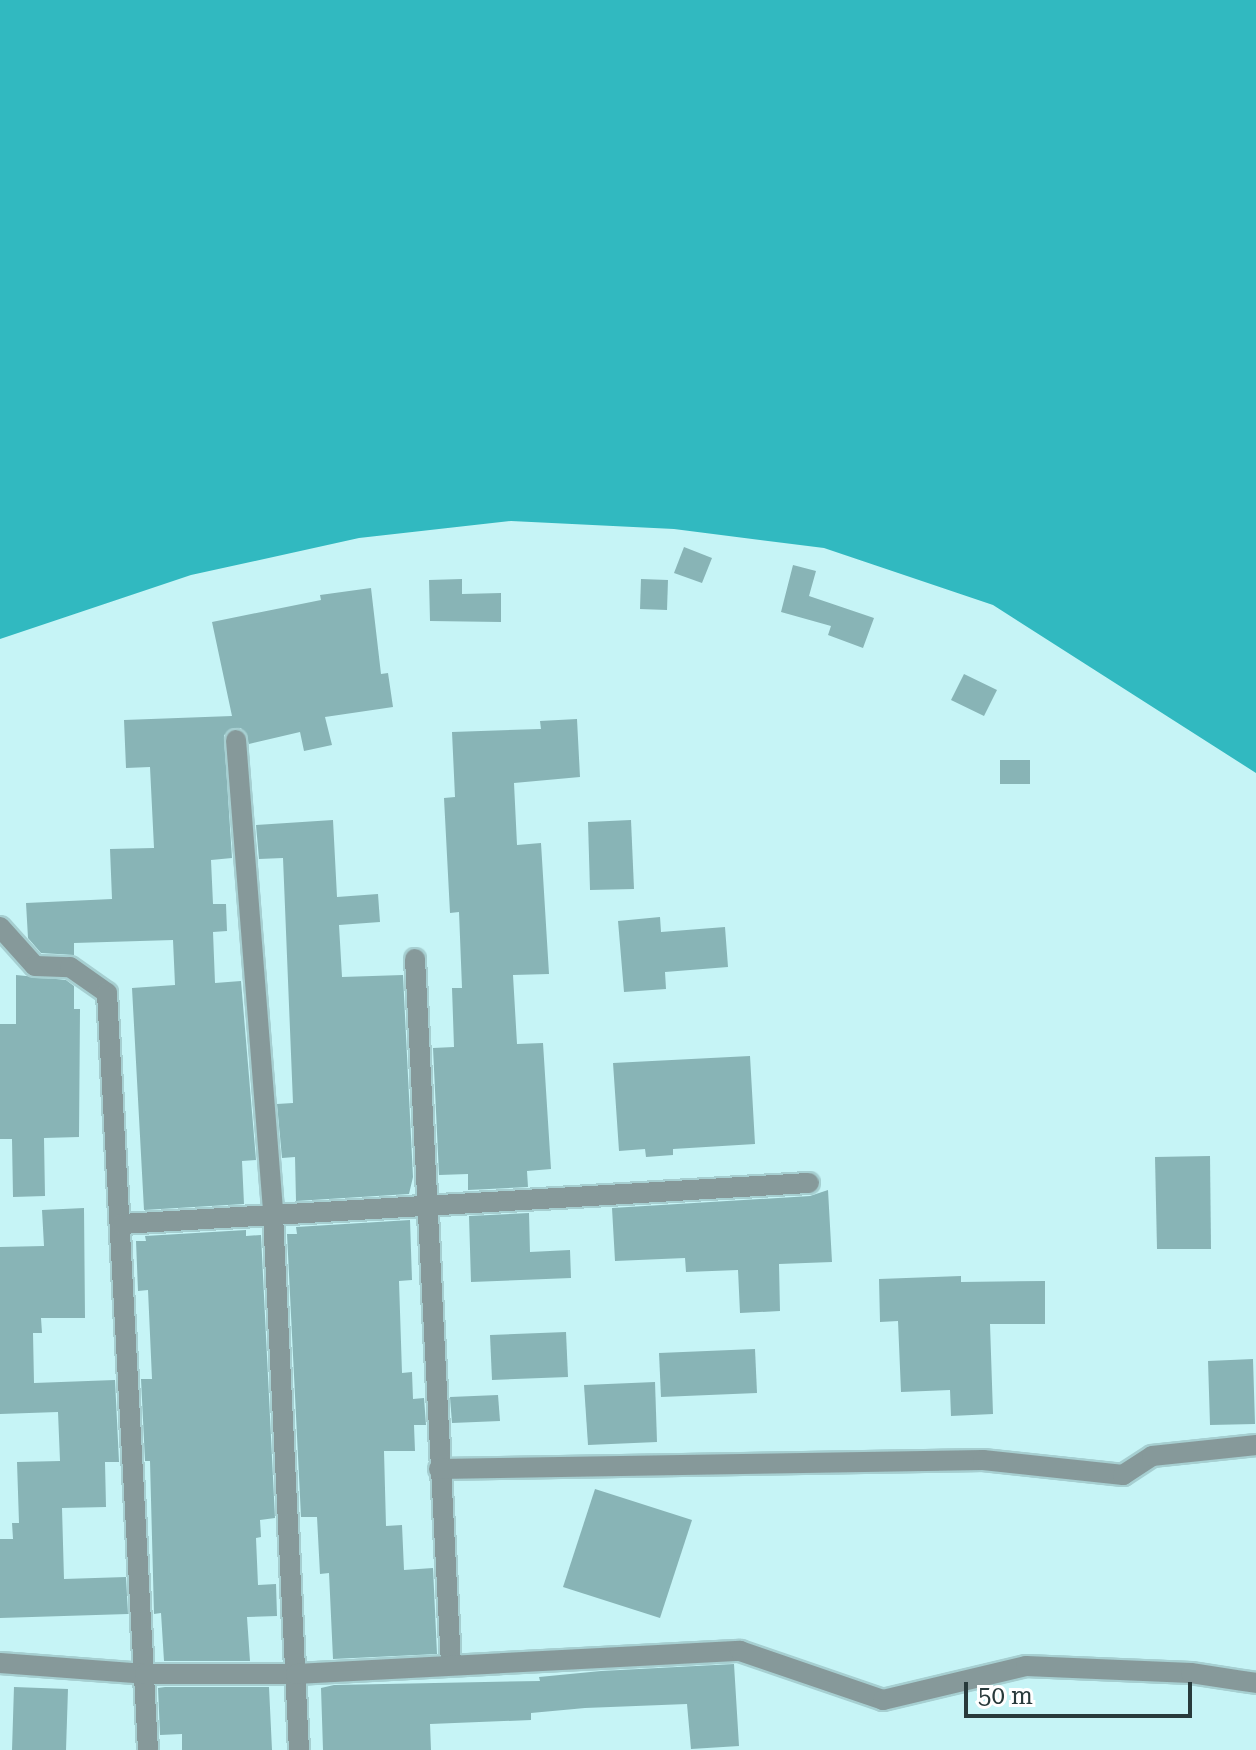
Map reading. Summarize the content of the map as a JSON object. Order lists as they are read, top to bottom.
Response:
{
  "scale_bar": "50 m"
}
